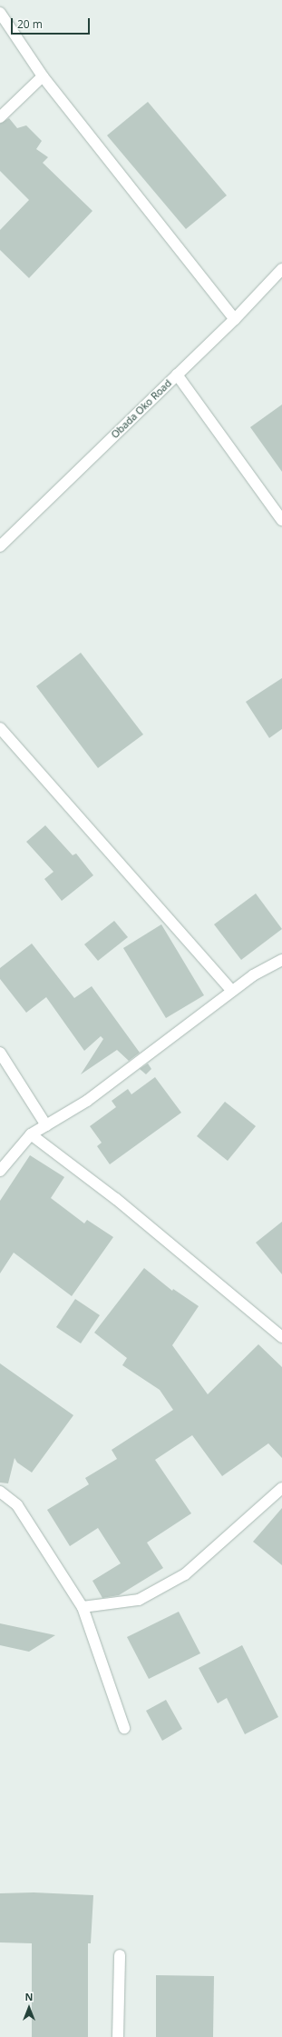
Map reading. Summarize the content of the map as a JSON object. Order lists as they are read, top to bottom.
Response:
{
  "streets": {
    "street": ["Obada Oko Road"]
  },
  "scale_bar": "20 m",
  "north": "top"
}
